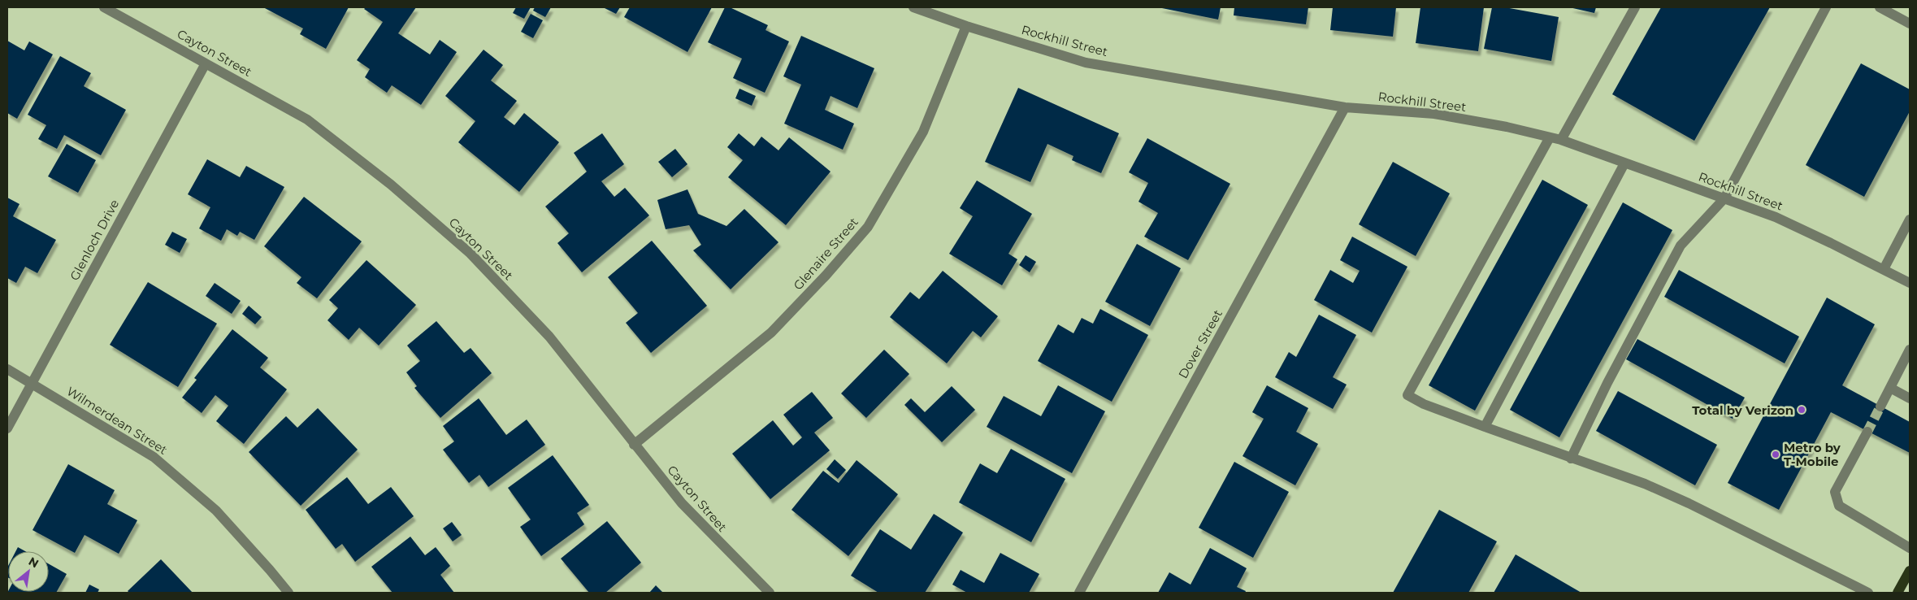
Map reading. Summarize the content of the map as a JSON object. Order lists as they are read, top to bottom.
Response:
{
  "streets": {
    "street": [
      "Rockhill Street",
      "Cayton Street",
      "Glenloch Drive",
      "Glenaire Street",
      "Dover Street",
      "Wilmerdean Street"
    ]
  },
  "crossings": [
    ["Rockhill Street", "Glenaire Street"],
    ["Rockhill Street", "Dover Street"],
    ["Cayton Street", "Glenloch Drive"],
    ["Cayton Street", "Glenaire Street"],
    ["Glenloch Drive", "Wilmerdean Street"]
  ],
  "places": ["Total by Verizon", "Metro by T-Mobile"],
  "north": "top right"
}
